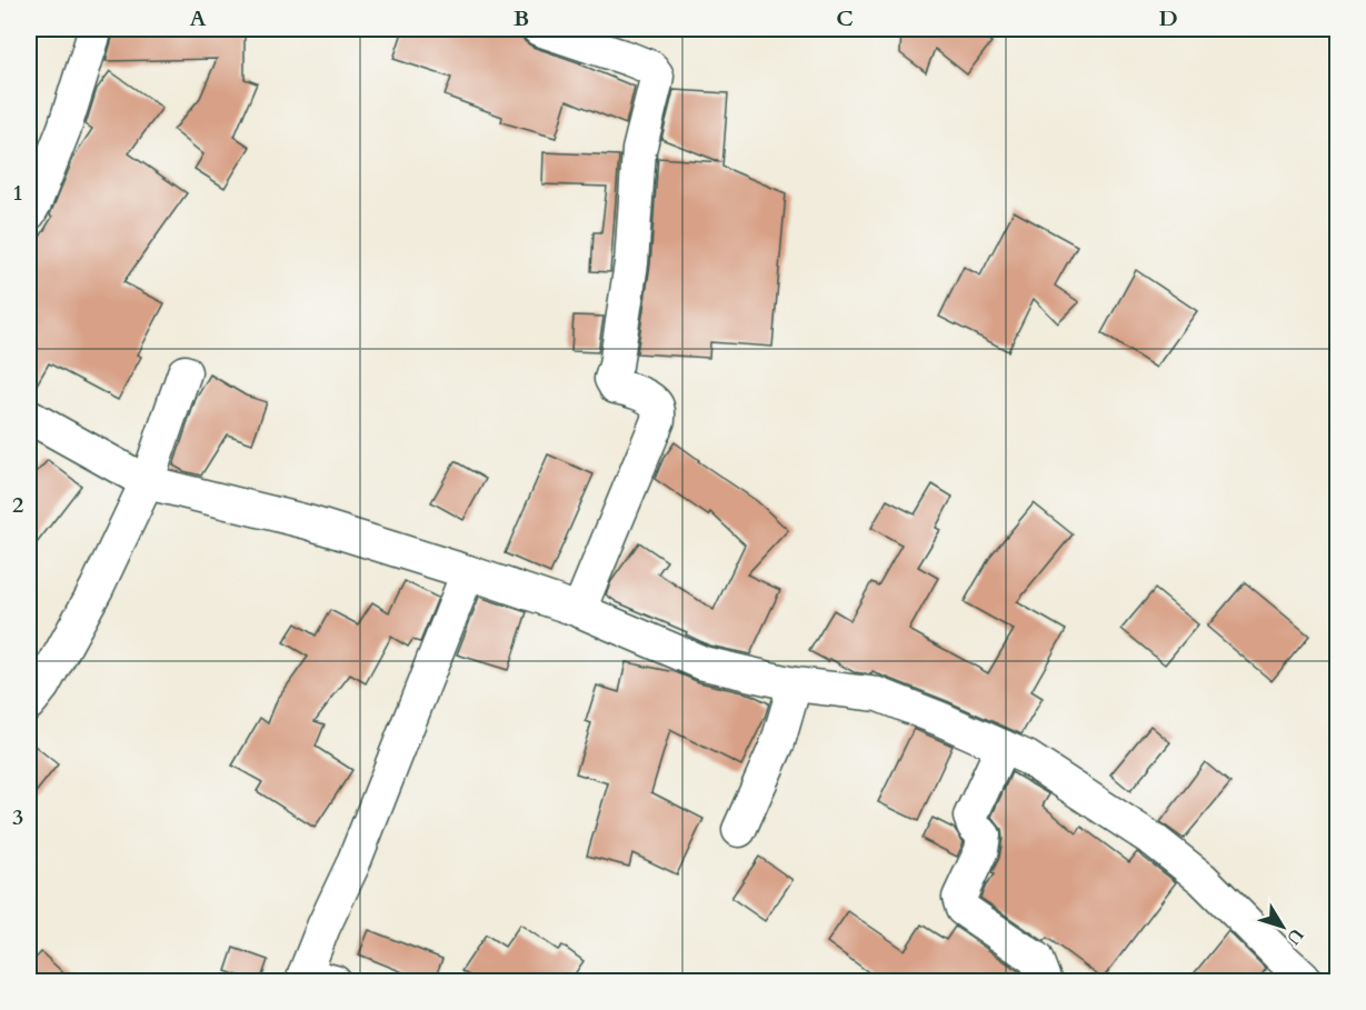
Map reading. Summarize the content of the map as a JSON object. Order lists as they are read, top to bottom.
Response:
{
  "north": "bottom right",
  "grid": {
    "columns": [
      "A",
      "B",
      "C",
      "D"
    ],
    "rows": ["1", "2", "3"]
  }
}
